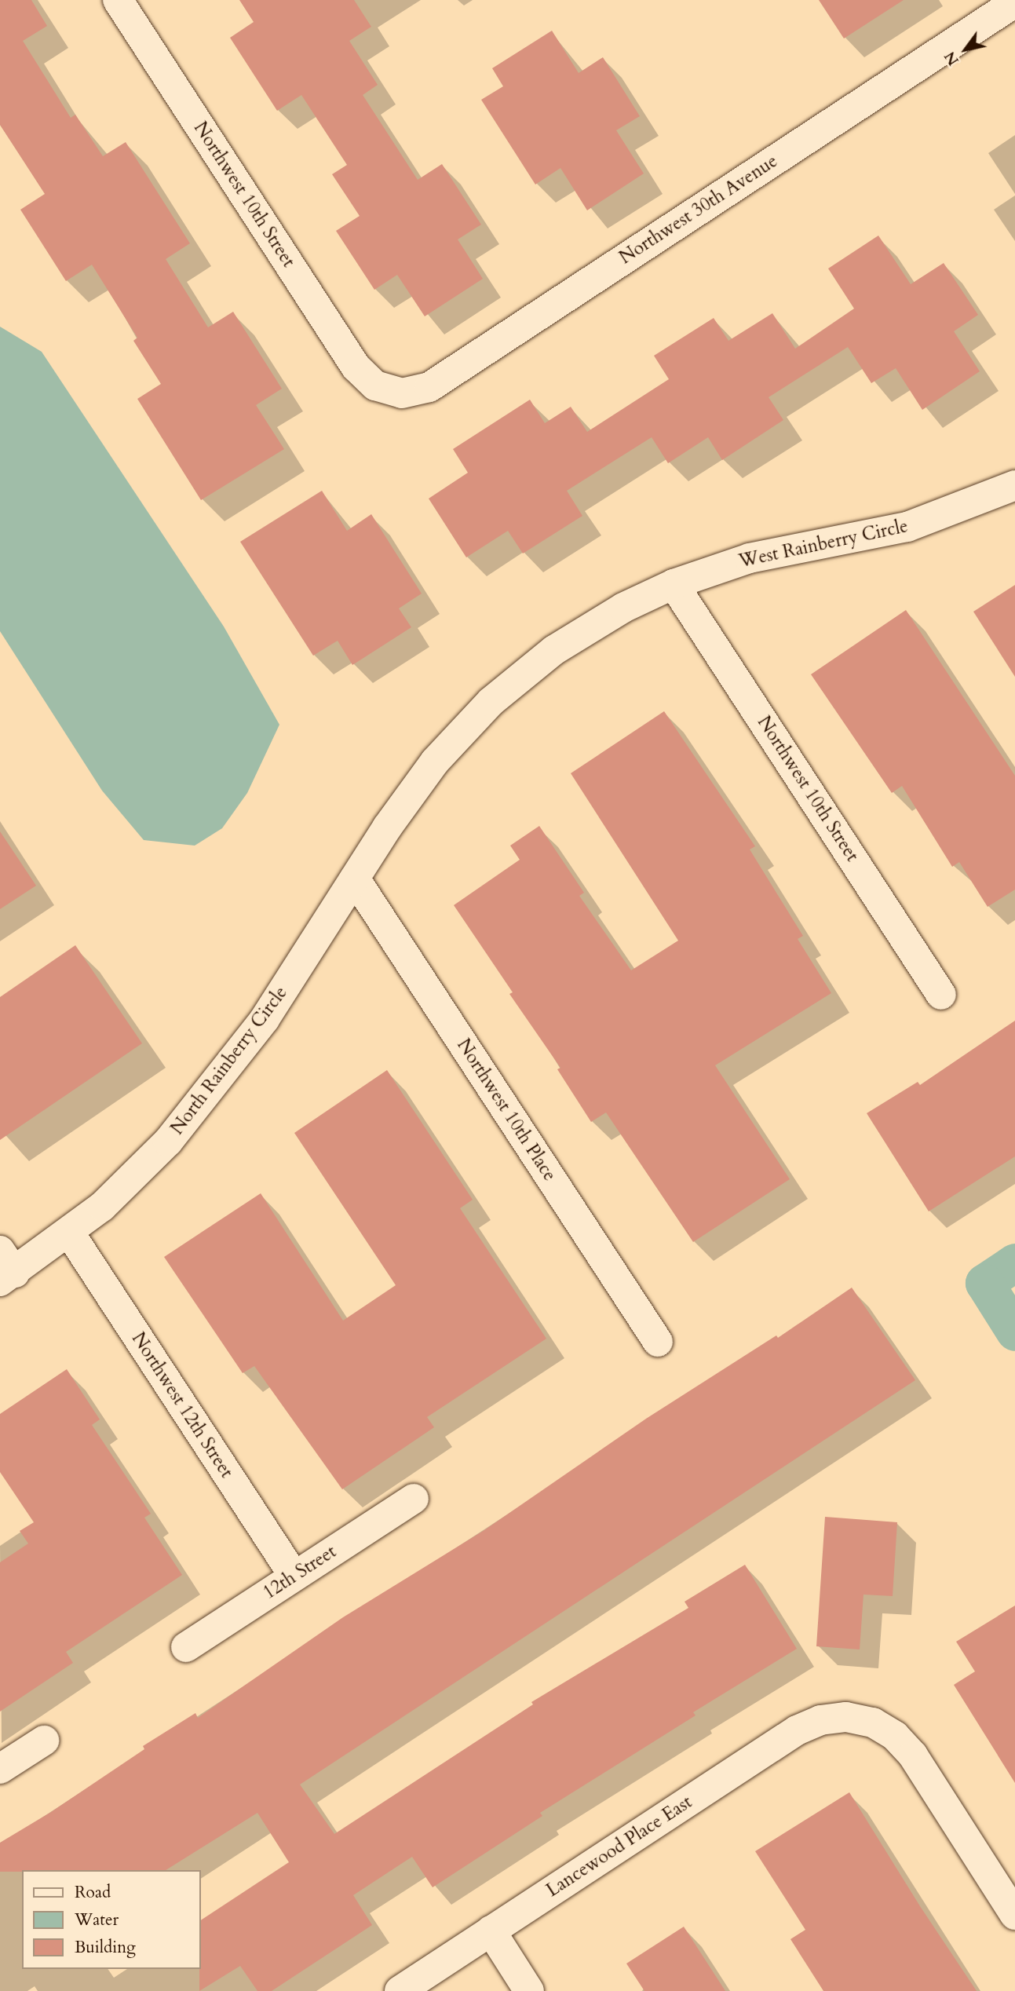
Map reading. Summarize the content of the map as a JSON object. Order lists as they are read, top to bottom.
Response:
{
  "streets": {
    "street": [
      "Northwest 10th Street",
      "Northwest 30th Avenue",
      "West Rainberry Circle",
      "North Rainberry Circle",
      "Northwest 10th Place",
      "Northwest 12th Street",
      "12th Street",
      "Lancewood Place East"
    ]
  },
  "crossings": [
    ["Northwest 10th Street", "Northwest 30th Avenue"],
    ["Northwest 10th Street", "West Rainberry Circle"],
    ["West Rainberry Circle", "North Rainberry Circle"],
    ["West Rainberry Circle", "Northwest 10th Place"],
    ["North Rainberry Circle", "Northwest 10th Place"],
    ["North Rainberry Circle", "Northwest 12th Street"],
    ["Northwest 12th Street", "12th Street"]
  ],
  "legend": ["Road", "Water", "Building"],
  "north": "bottom left"
}
